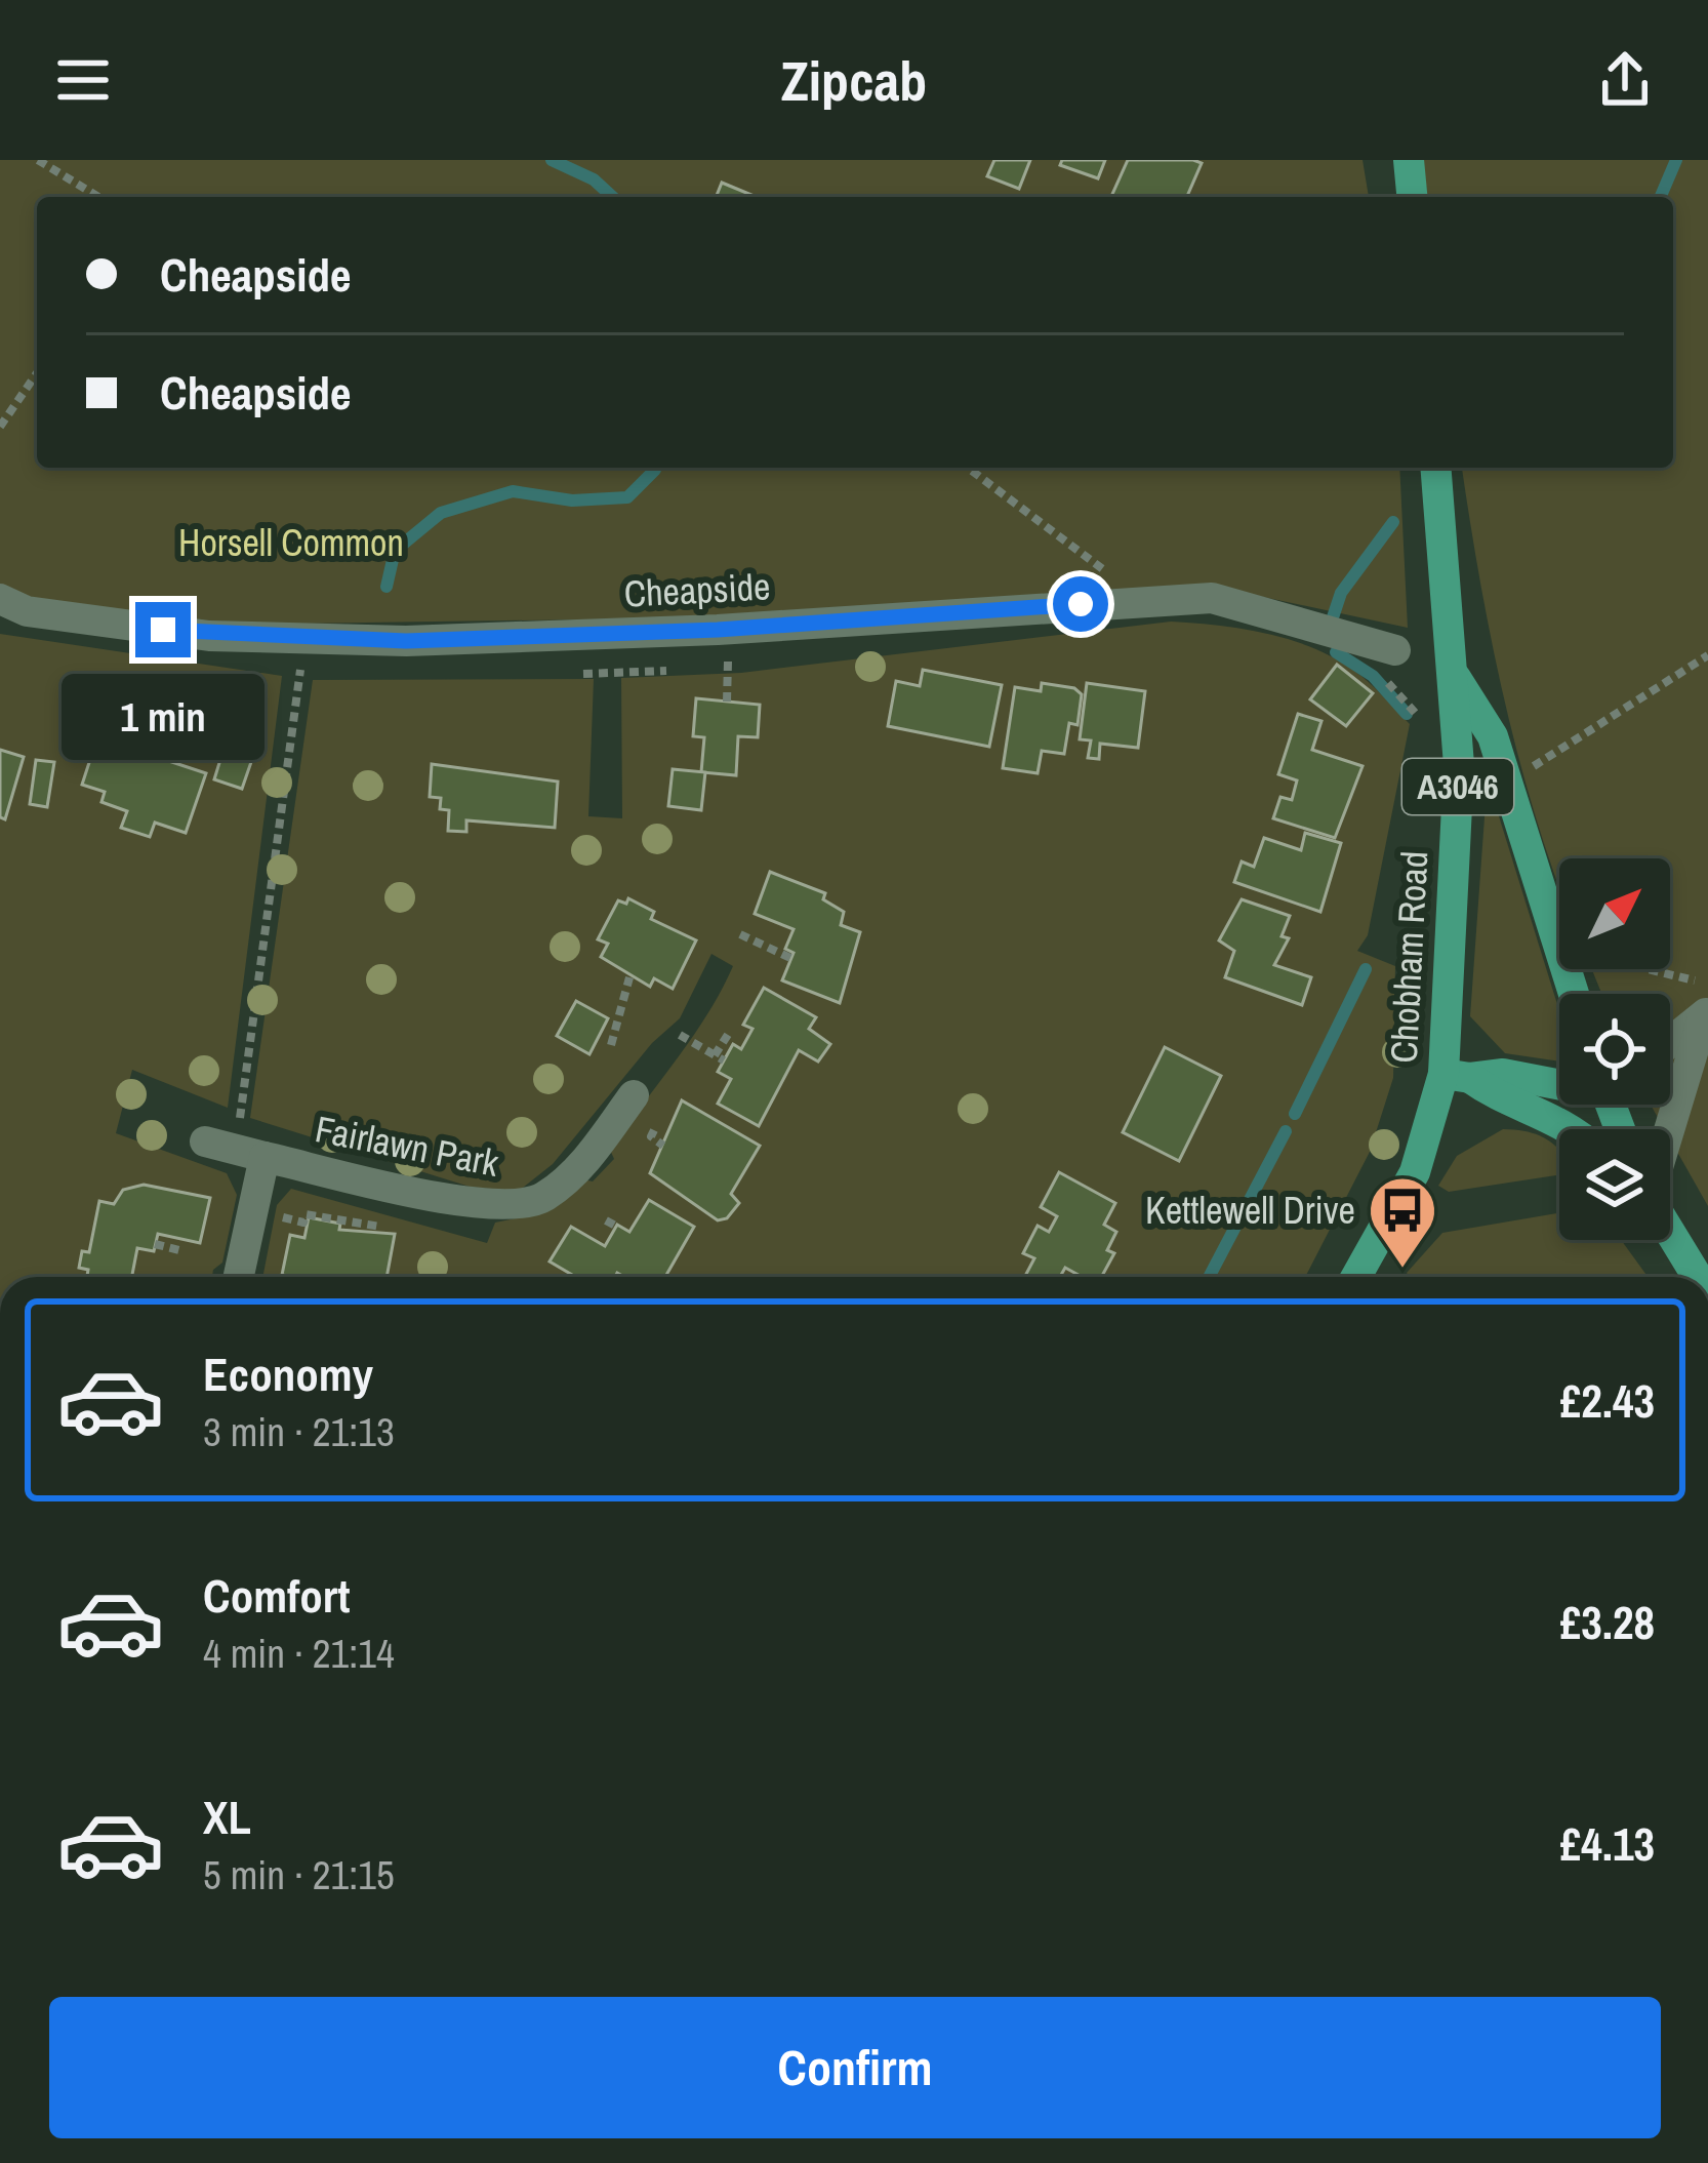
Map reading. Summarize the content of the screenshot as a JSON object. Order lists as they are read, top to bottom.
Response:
{
  "streets": {
    "main road": ["A3046", "Chobham Road"],
    "street": ["Cheapside", "Fairlawn Park"]
  },
  "parks": ["Horsell Common"],
  "places": {
    "bus stop": ["Kettlewell Drive"]
  },
  "north": "top right",
  "page": {
    "header": "Zipcab",
    "banner": ["Cheapside", "Cheapside"],
    "bubble": "1 min",
    "list": [
      {
        "name": "Economy",
        "note": "3 min · 21:13",
        "value": "£2.43"
      },
      {
        "name": "Comfort",
        "note": "4 min · 21:14",
        "value": "£3.28"
      },
      {
        "name": "XL",
        "note": "5 min · 21:15",
        "value": "£4.13"
      }
    ],
    "buttons": "Confirm"
  }
}
